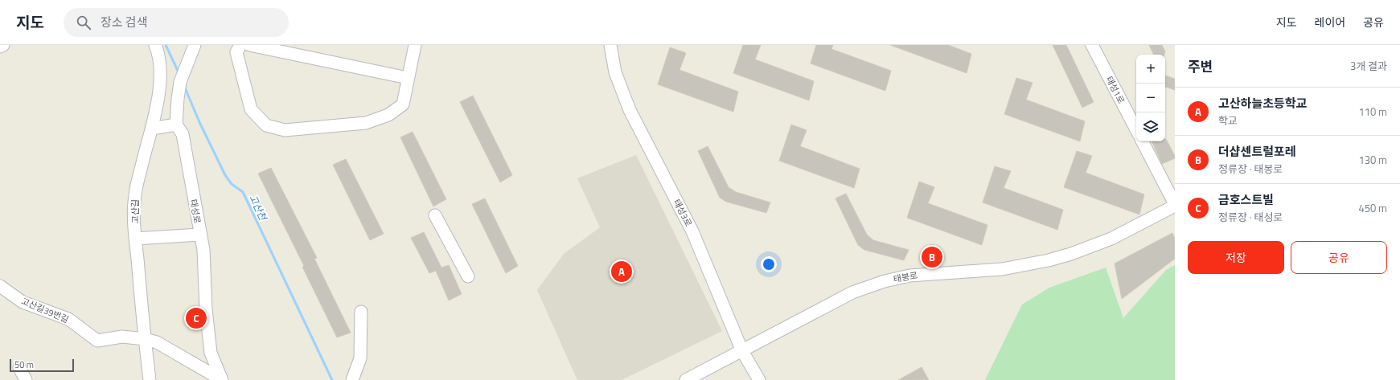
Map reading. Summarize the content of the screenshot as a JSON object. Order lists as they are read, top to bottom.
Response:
{
  "streets": {
    "street": [
      "태성1로",
      "고산길",
      "태성로",
      "태성3로",
      "태봉로",
      "고산길39번길"
    ]
  },
  "crossings": [
    ["고산길", "고산길39번길"],
    ["태성로", "고산길39번길"],
    ["태성3로", "태봉로"]
  ],
  "water": ["고산천"],
  "scale_bar": "50 m",
  "page": {
    "header": "지도",
    "search": "장소 검색",
    "nav": ["지도", "레이어", "공유"],
    "heading": ["주변", "3개 결과"],
    "map_buttons": ["+", "−"],
    "list": [
      {
        "mark": "A",
        "name": "고산하늘초등학교",
        "note": "학교",
        "value": "110 m"
      },
      {
        "mark": "B",
        "name": "더샵센트럴포레",
        "note": "정류장 · 태봉로",
        "value": "130 m"
      },
      {
        "mark": "C",
        "name": "금호스트빌",
        "note": "정류장 · 태성로",
        "value": "450 m"
      }
    ],
    "buttons": ["저장", "공유"],
    "pins": ["B", "A", "C"],
    "scale": "50 m"
  }
}
